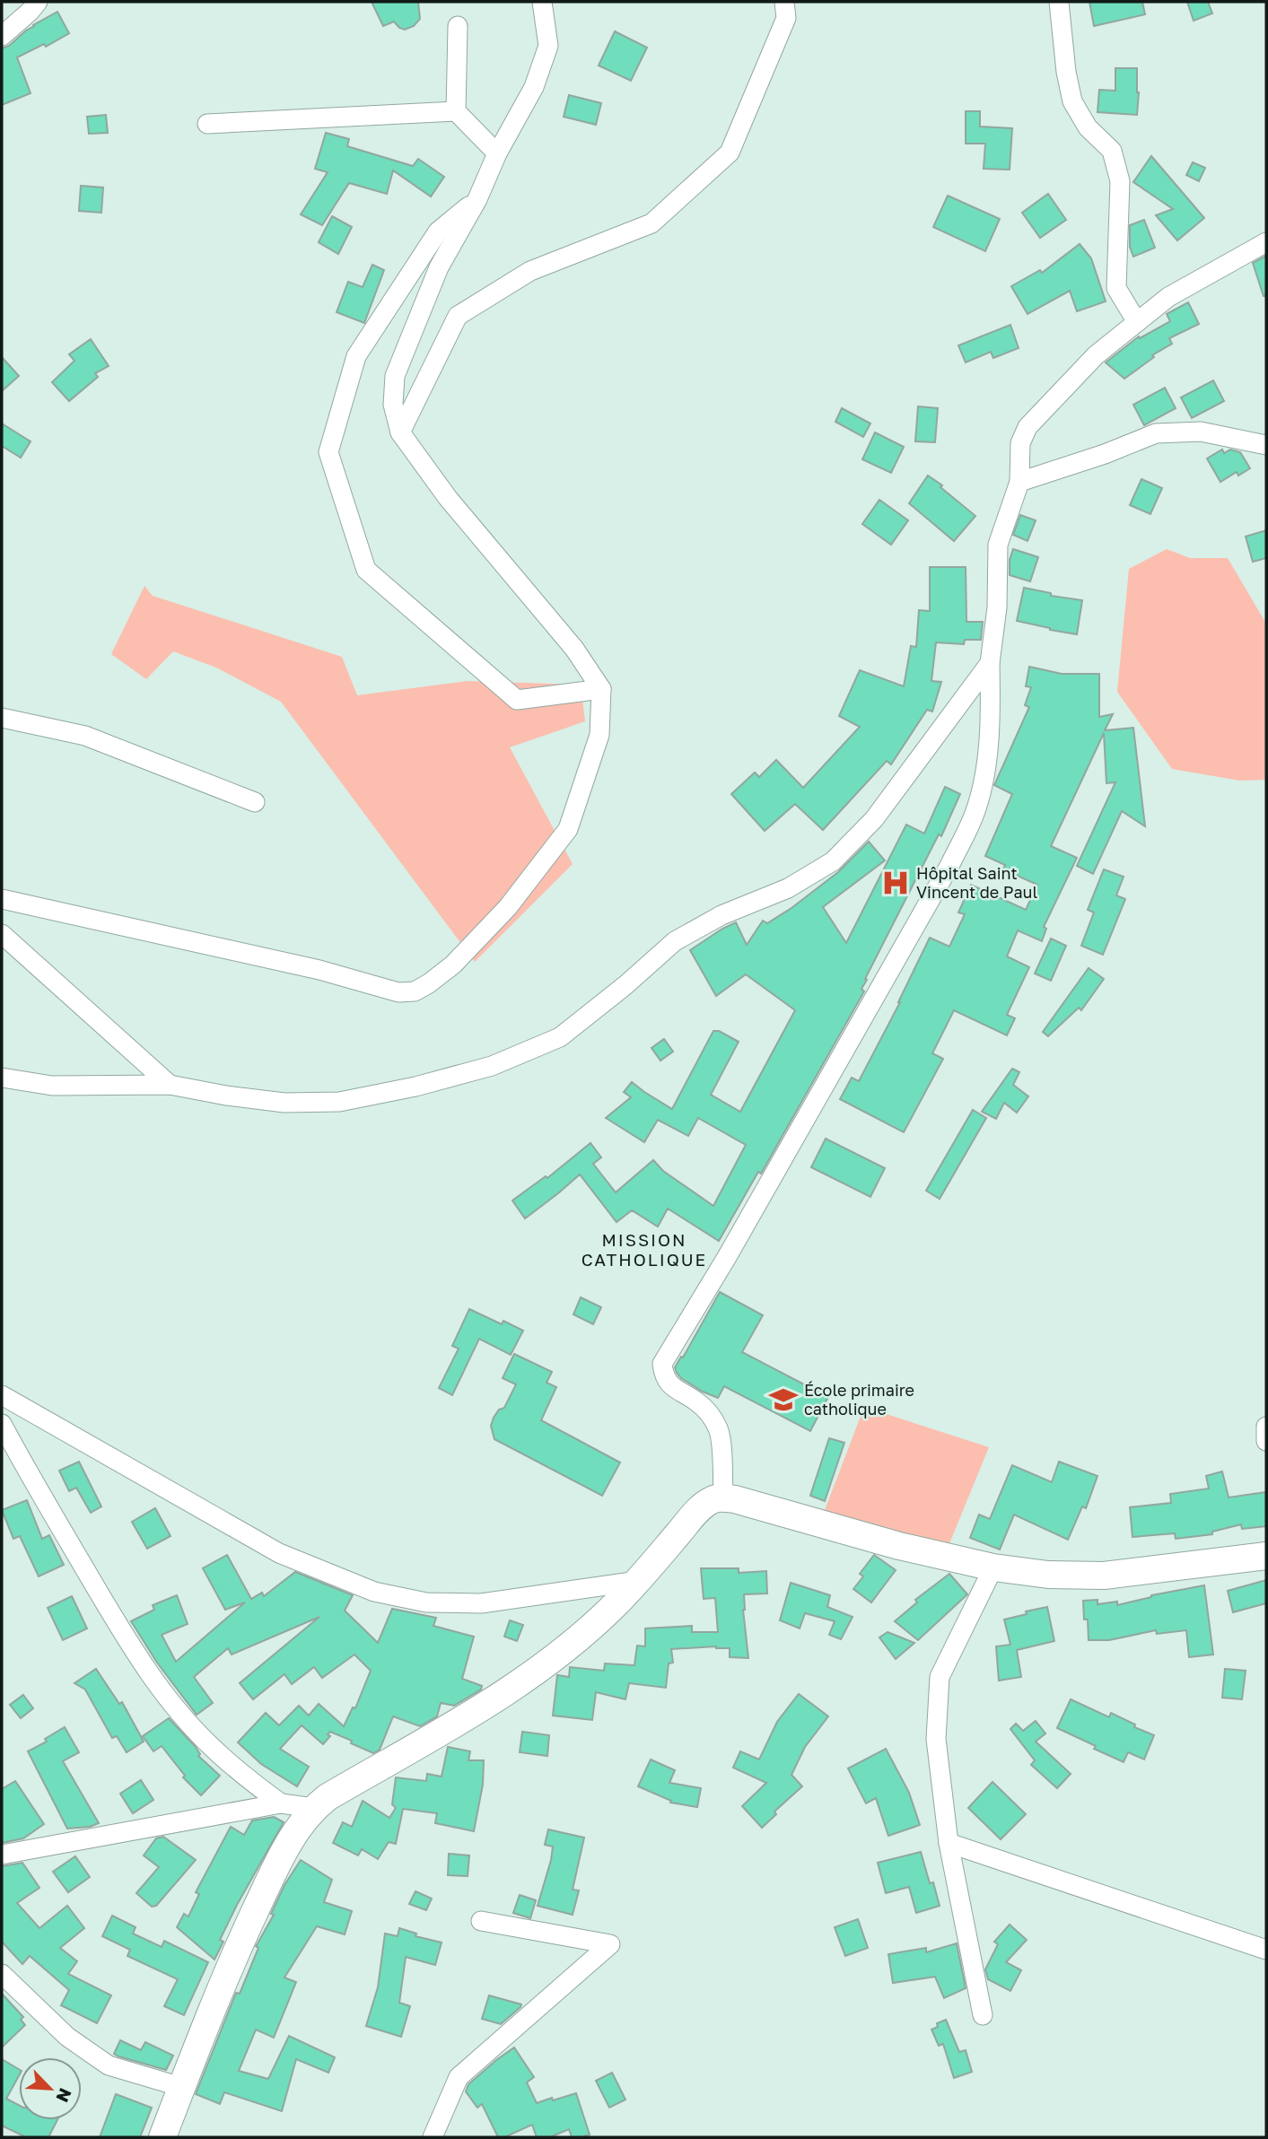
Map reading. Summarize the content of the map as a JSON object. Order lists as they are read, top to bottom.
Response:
{
  "districts": ["MISSION CATHOLIQUE"],
  "places": {
    "hospital": ["Hôpital Saint Vincent de Paul"],
    "school or university": ["École primaire catholique"]
  },
  "north": "bottom right"
}
